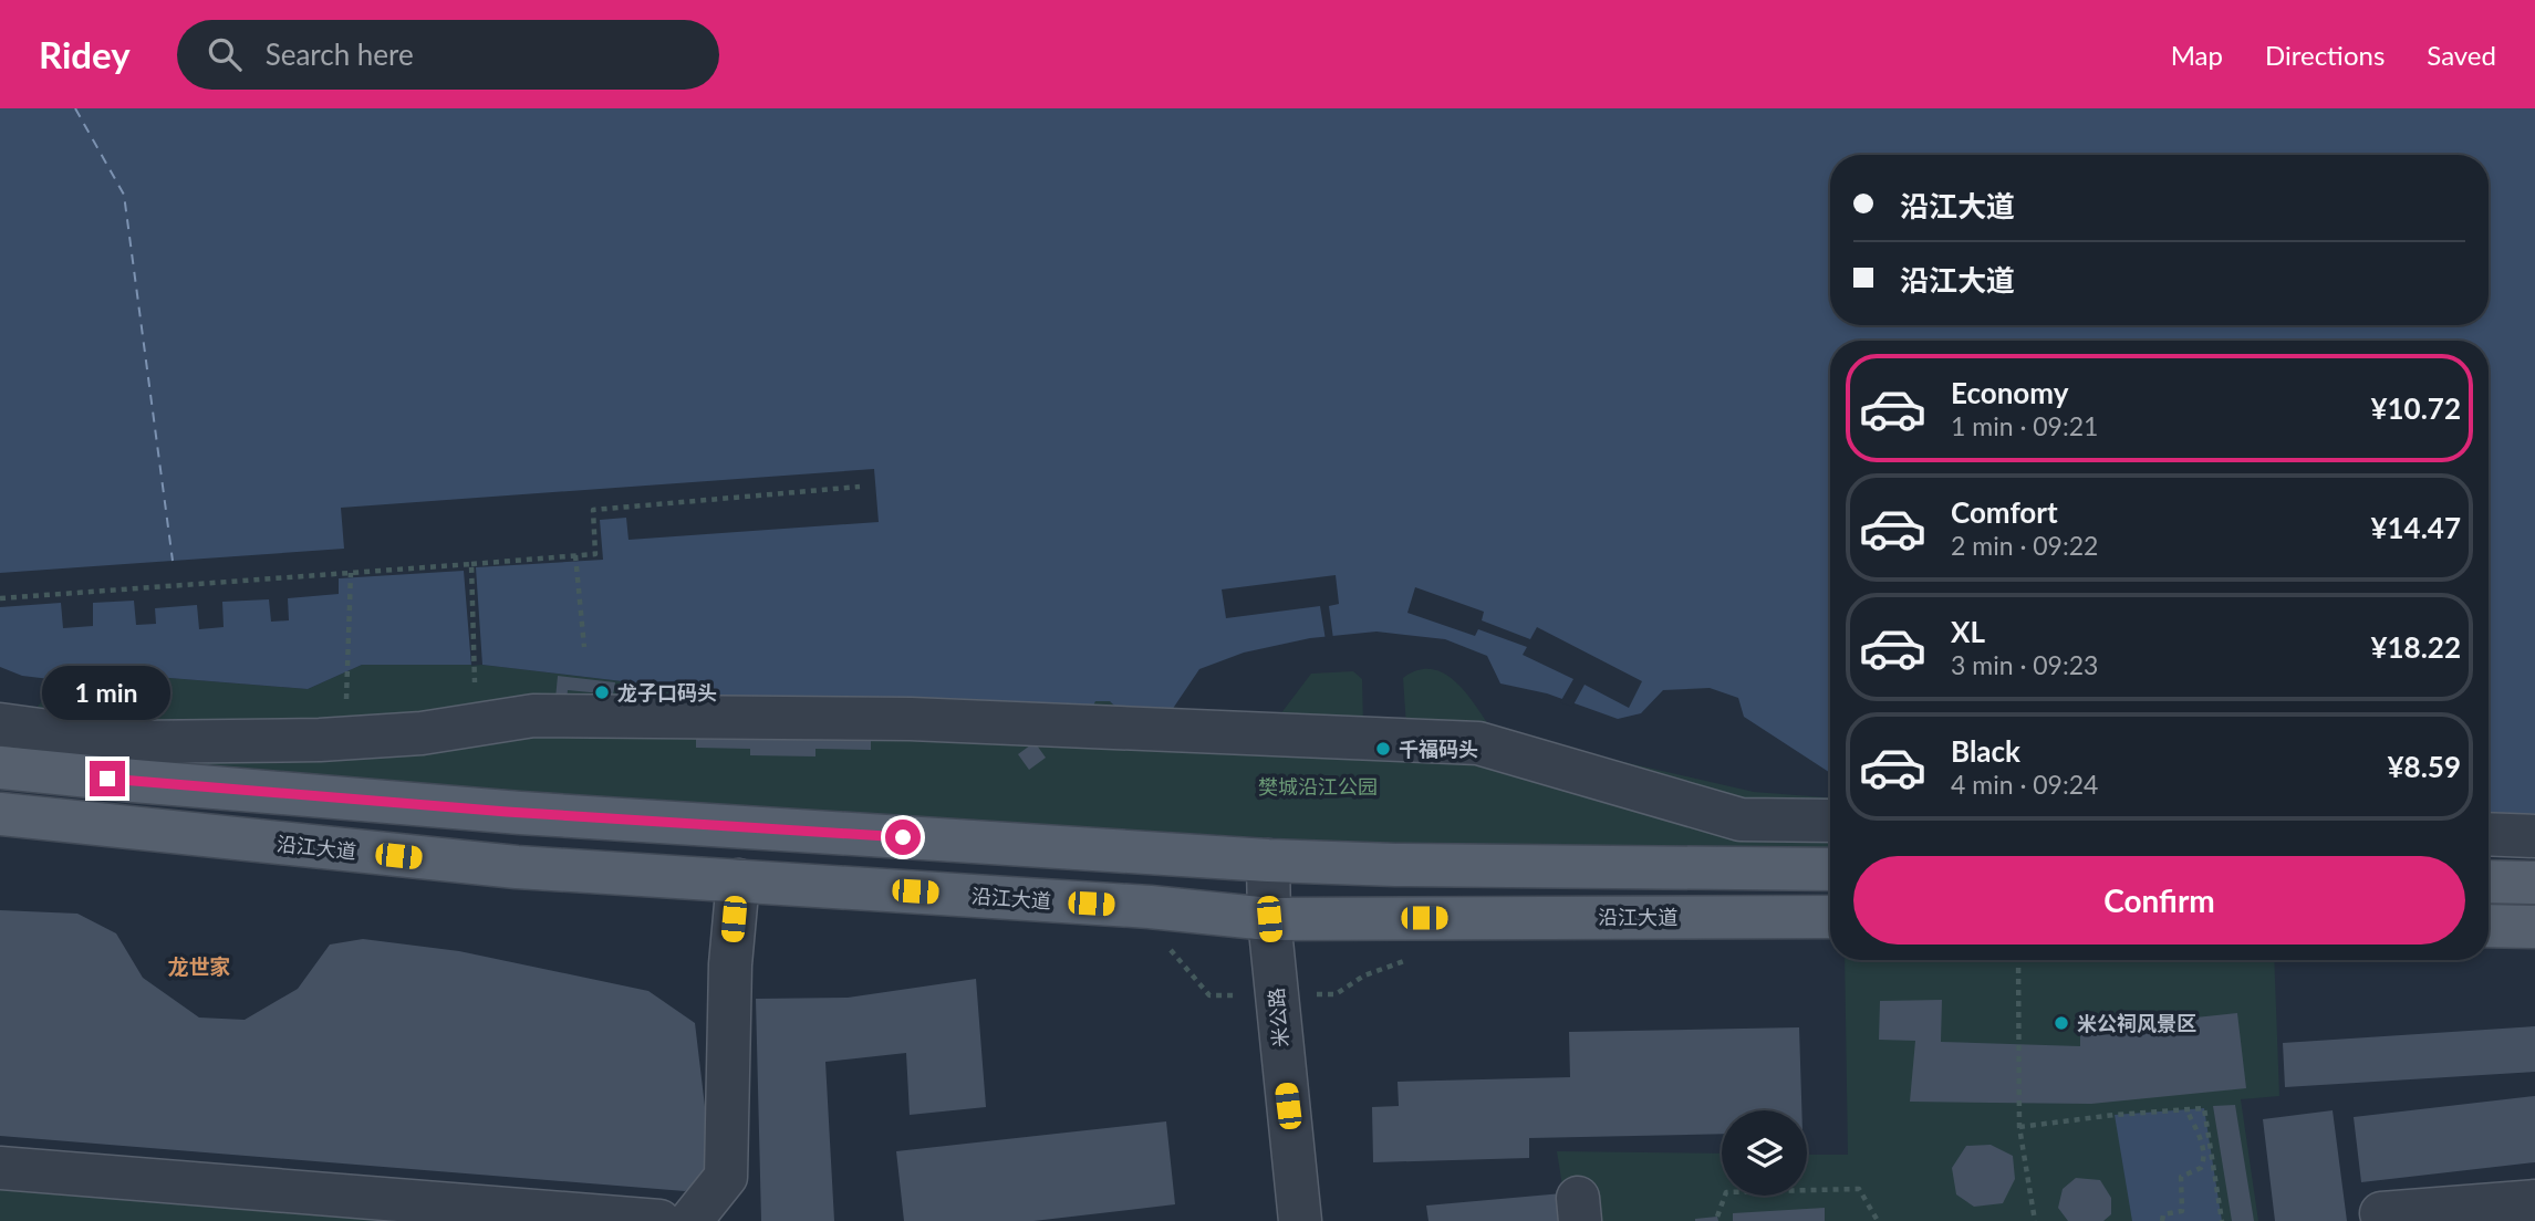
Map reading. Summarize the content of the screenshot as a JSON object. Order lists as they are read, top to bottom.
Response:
{
  "streets": {
    "main road": ["沿江大道"],
    "street": ["米公路"]
  },
  "crossings": [
    ["沿江大道", "米公路"]
  ],
  "districts": ["龙世家"],
  "parks": ["樊城沿江公园"],
  "places": ["龙子口码头", "千福码头", "米公祠风景区"],
  "page": {
    "header": "Ridey",
    "search": "Search here",
    "nav": ["Map", "Directions", "Saved"],
    "banner": ["沿江大道", "沿江大道"],
    "list": [
      {
        "name": "Economy",
        "note": "1 min · 09:21",
        "value": "¥10.72"
      },
      {
        "name": "Comfort",
        "note": "2 min · 09:22",
        "value": "¥14.47"
      },
      {
        "name": "XL",
        "note": "3 min · 09:23",
        "value": "¥18.22"
      },
      {
        "name": "Black",
        "note": "4 min · 09:24",
        "value": "¥8.59"
      }
    ],
    "bubble": "1 min",
    "buttons": "Confirm"
  }
}
